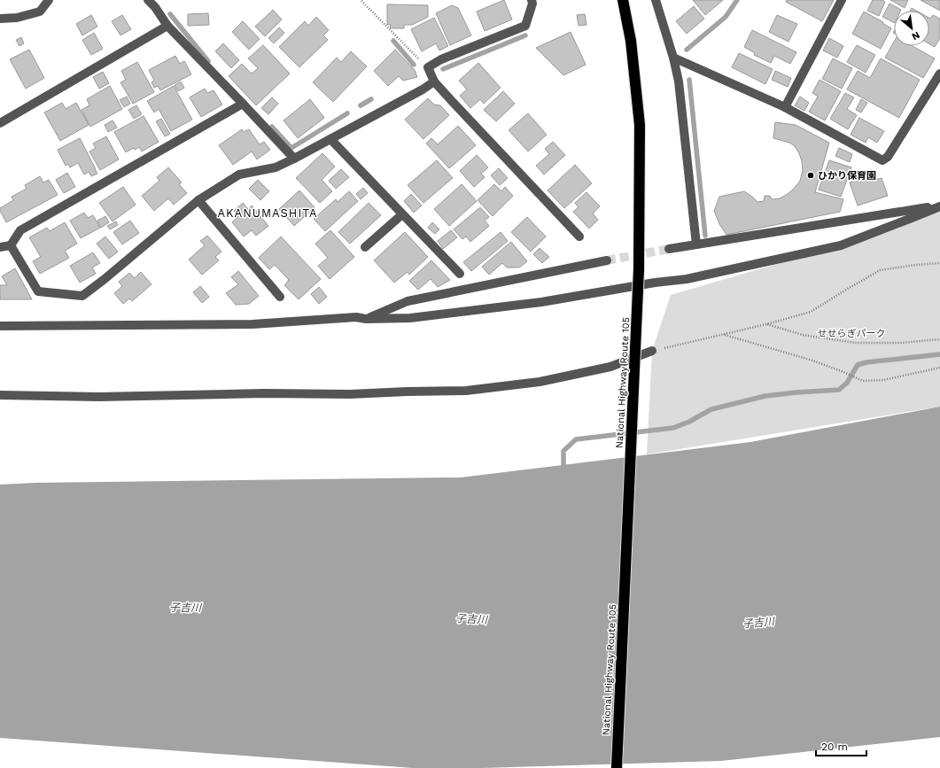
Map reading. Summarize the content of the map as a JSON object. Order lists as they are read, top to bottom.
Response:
{
  "streets": {
    "highway": ["National Highway Route 105"]
  },
  "districts": ["AKANUMASHITA"],
  "water": ["子吉川"],
  "parks": ["せせらぎパーク"],
  "places": ["ひかり保育園"],
  "scale_bar": "20 m",
  "north": "bottom right"
}
